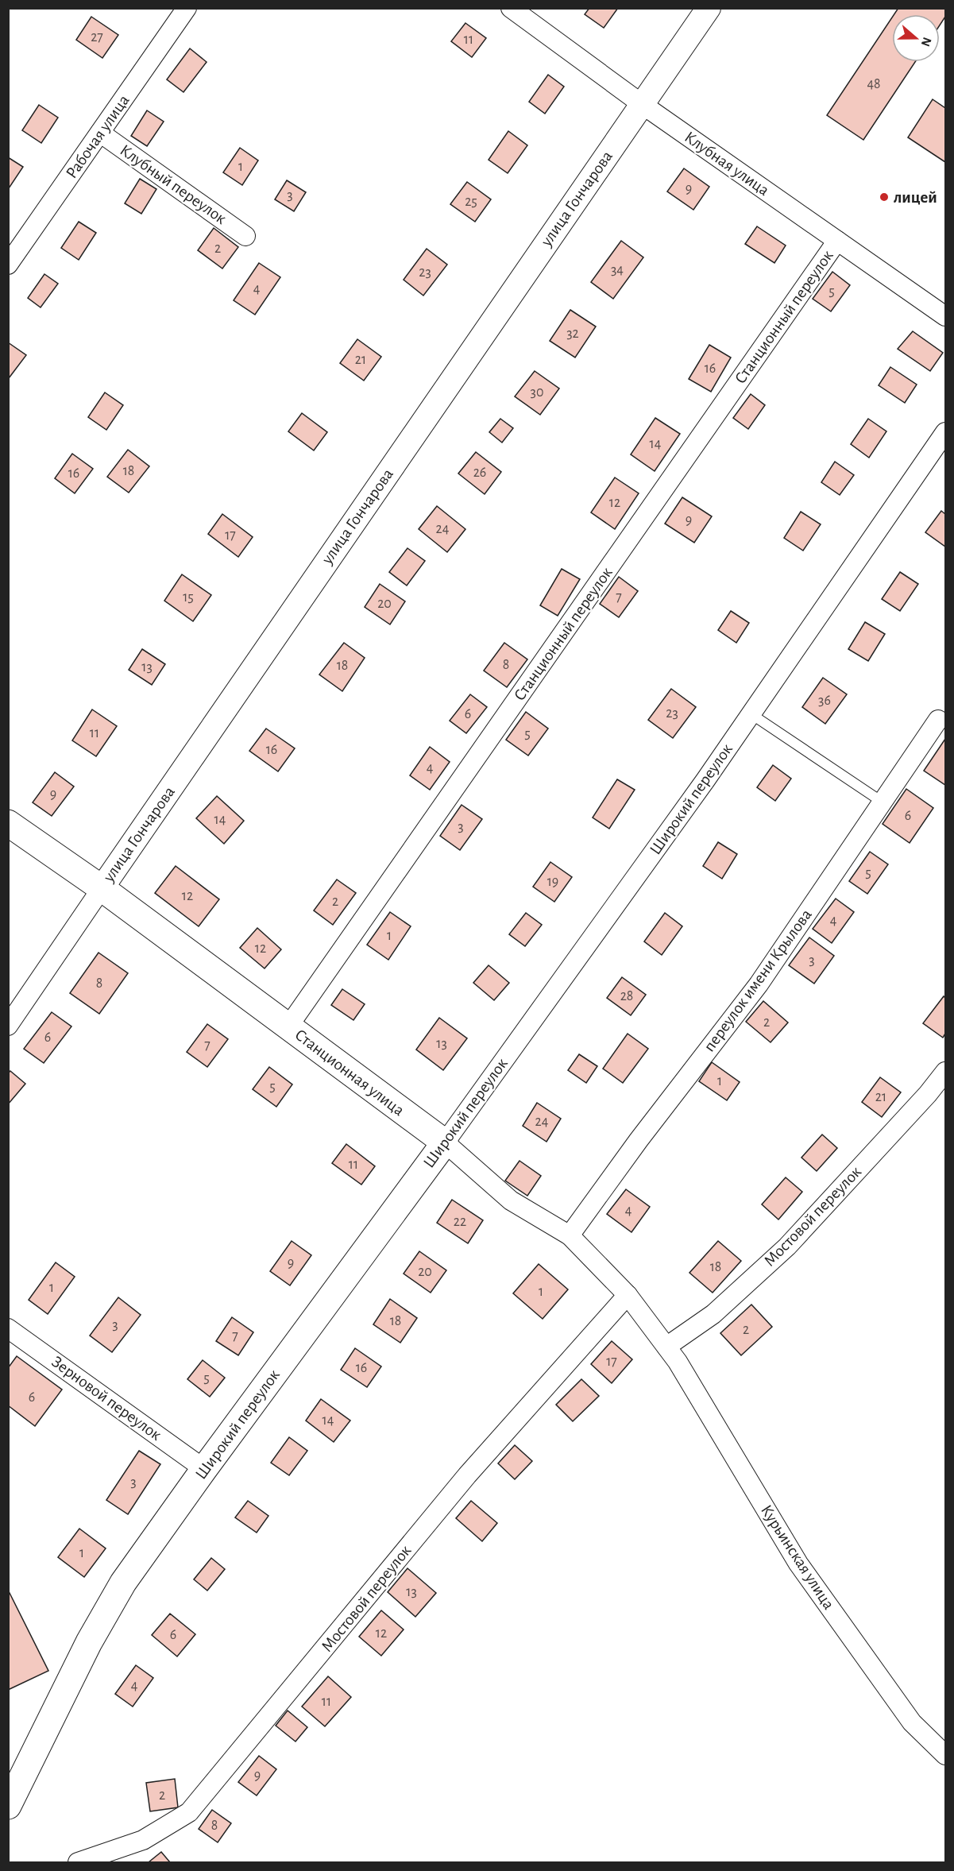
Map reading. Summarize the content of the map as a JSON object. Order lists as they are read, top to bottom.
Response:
{
  "streets": {
    "main road": ["Широкий переулок", "Станционная улица"],
    "street": [
      "Рабочая улица",
      "Клубная улица",
      "Клубный переулок",
      "улица Гончарова",
      "Станционный переулок",
      "переулок имени Крылова",
      "Мостовой переулок",
      "Зерновой переулок",
      "Курьинская улица"
    ]
  },
  "crossings": [
    ["Рабочая улица", "Клубный переулок"],
    ["Клубная улица", "улица Гончарова"],
    ["Клубная улица", "Станционный переулок"],
    ["улица Гончарова", "Станционная улица"],
    ["Станционный переулок", "Станционная улица"],
    ["Широкий переулок", "Станционная улица"],
    ["Широкий переулок", "Зерновой переулок"],
    ["переулок имени Крылова", "Станционная улица"],
    ["Станционная улица", "Мостовой переулок"],
    ["Станционная улица", "Курьинская улица"],
    ["Мостовой переулок", "Курьинская улица"]
  ],
  "places": ["лицей"],
  "house_numbers": [
    "27",
    "11",
    "48",
    "1",
    "9",
    "3",
    "25",
    "2",
    "34",
    "23",
    "4",
    "5",
    "32",
    "21",
    "16",
    "30",
    "14",
    "18",
    "26",
    "16",
    "12",
    "9",
    "24",
    "17",
    "15",
    "7",
    "20",
    "8",
    "18",
    "13",
    "36",
    "23",
    "6",
    "11",
    "5",
    "16",
    "4",
    "9",
    "6",
    "14",
    "3",
    "5",
    "19",
    "12",
    "2",
    "4",
    "1",
    "12",
    "3",
    "8",
    "28",
    "2",
    "6",
    "13",
    "7",
    "1",
    "5",
    "21",
    "24",
    "11",
    "4",
    "22",
    "9",
    "18",
    "20",
    "1",
    "1",
    "18",
    "3",
    "2",
    "7",
    "17",
    "16",
    "5",
    "6",
    "14",
    "3",
    "1",
    "13",
    "12",
    "6",
    "4",
    "11",
    "9",
    "2",
    "8"
  ],
  "north": "right"
}
